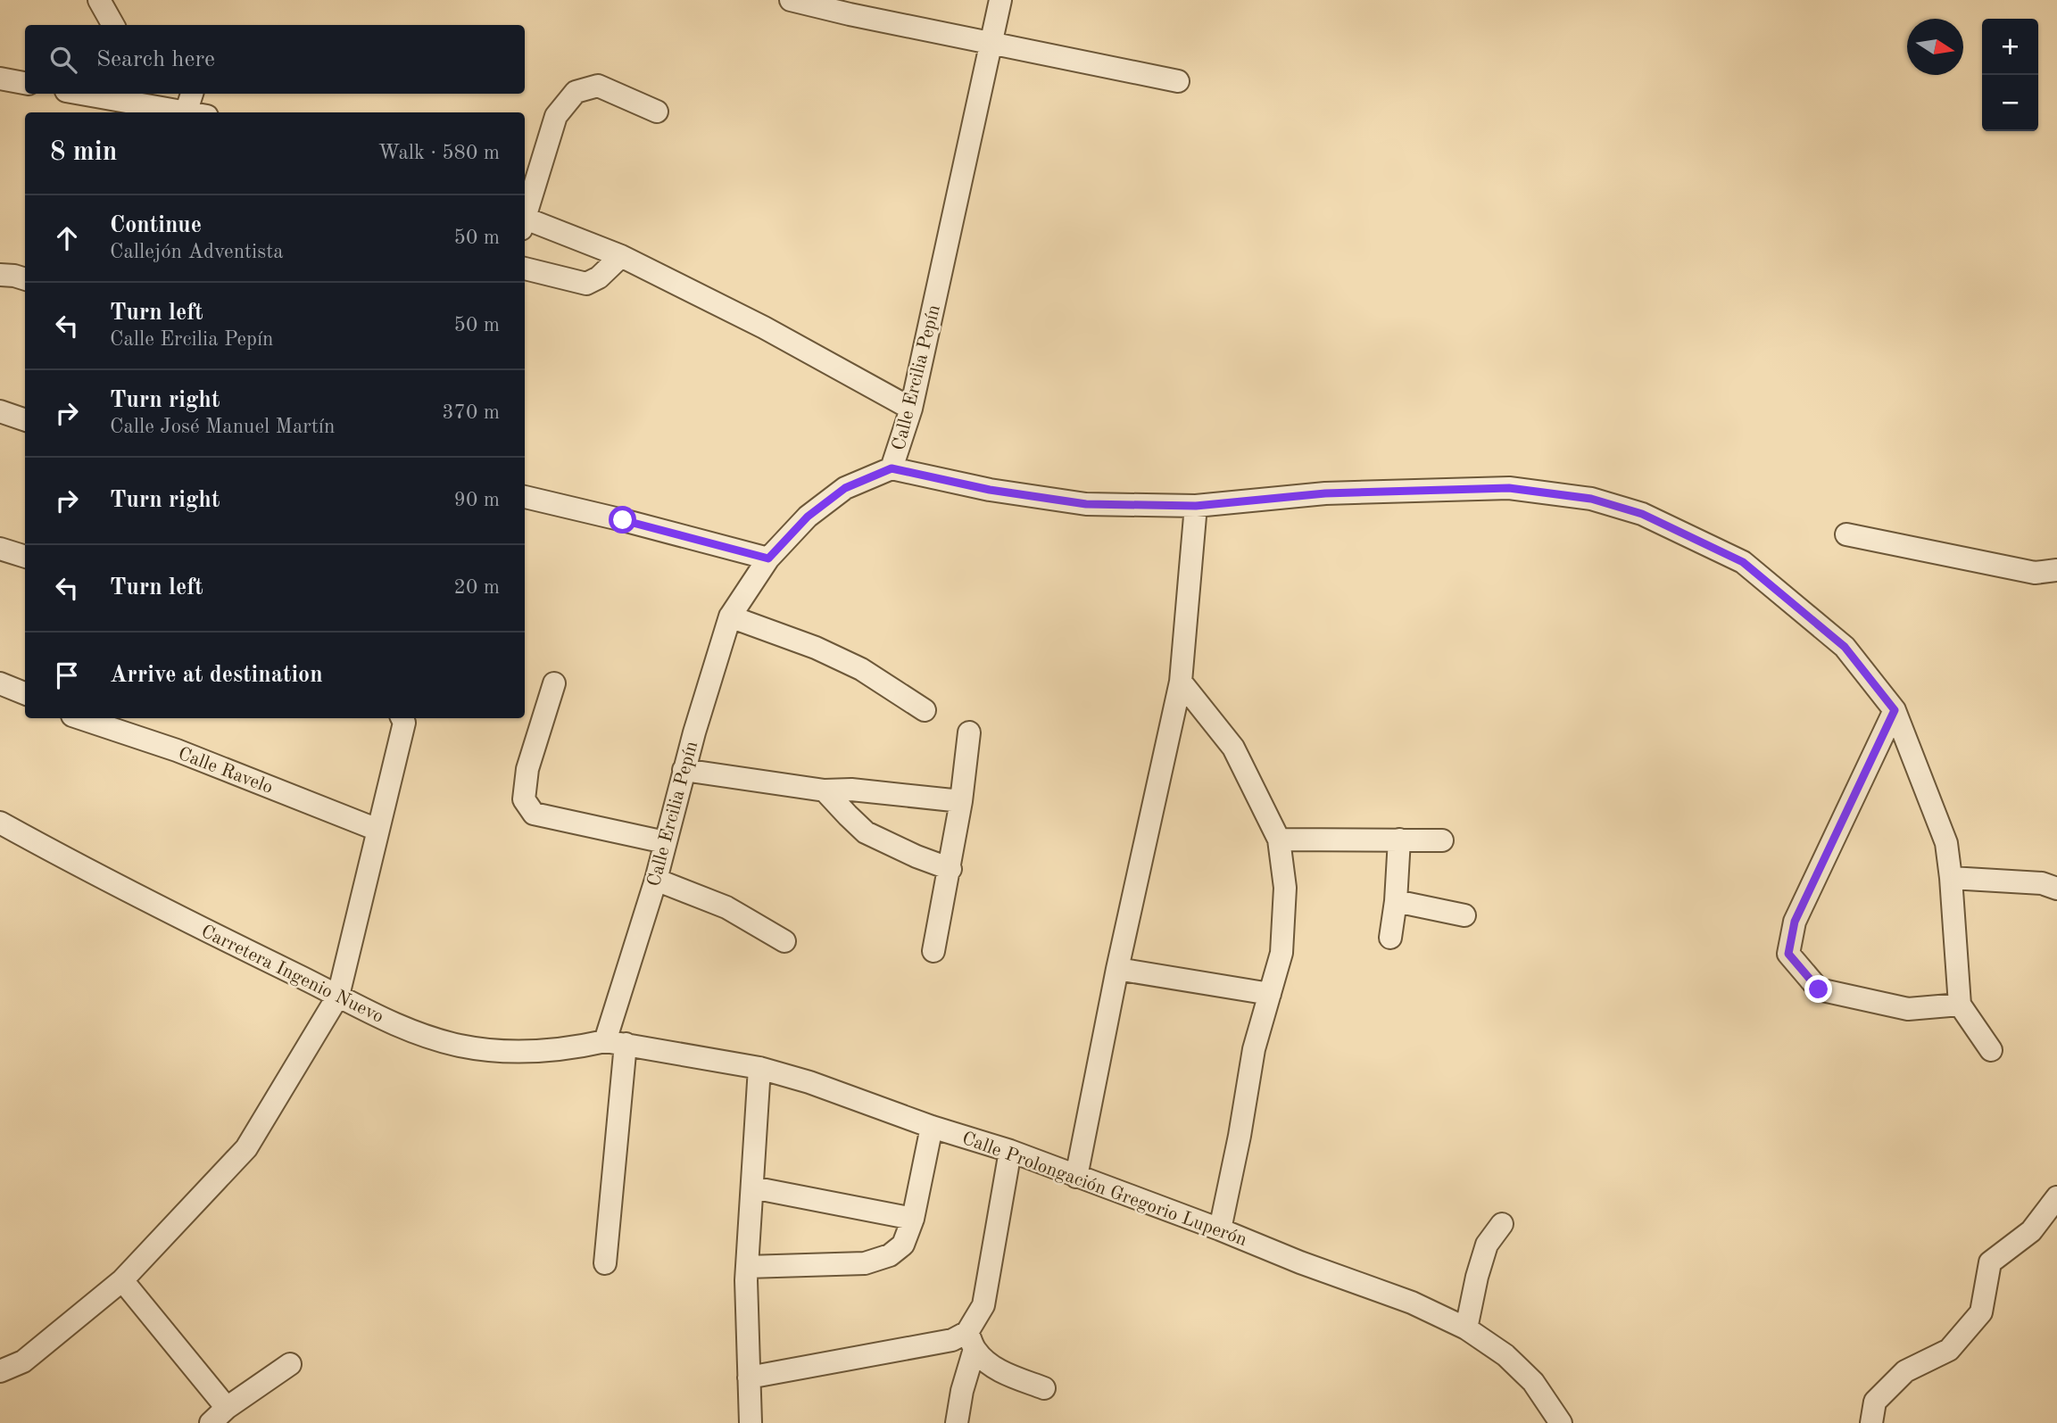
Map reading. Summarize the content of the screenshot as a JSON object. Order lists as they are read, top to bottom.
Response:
{
  "streets": {
    "street": [
      "Calle Ercilia Pepín",
      "Calle Ravelo",
      "Carretera Ingenio Nuevo",
      "Calle Prolongación Gregorio Luperón"
    ]
  },
  "crossings": [
    ["Calle Ercilia Pepín", "Carretera Ingenio Nuevo"],
    ["Calle Ercilia Pepín", "Calle Prolongación Gregorio Luperón"],
    ["Carretera Ingenio Nuevo", "Calle Prolongación Gregorio Luperón"]
  ],
  "north": "right",
  "page": {
    "map_buttons": ["+", "−"],
    "search": "Search here",
    "heading": ["8 min", "Walk · 580 m"],
    "list": [
      ["Continue", "Callejón Adventista", "50 m"],
      ["Turn left", "Calle Ercilia Pepín", "50 m"],
      ["Turn right", "Calle José Manuel Martín", "370 m"],
      ["Turn right", "90 m"],
      ["Turn left", "20 m"],
      "Arrive at destination"
    ]
  }
}
